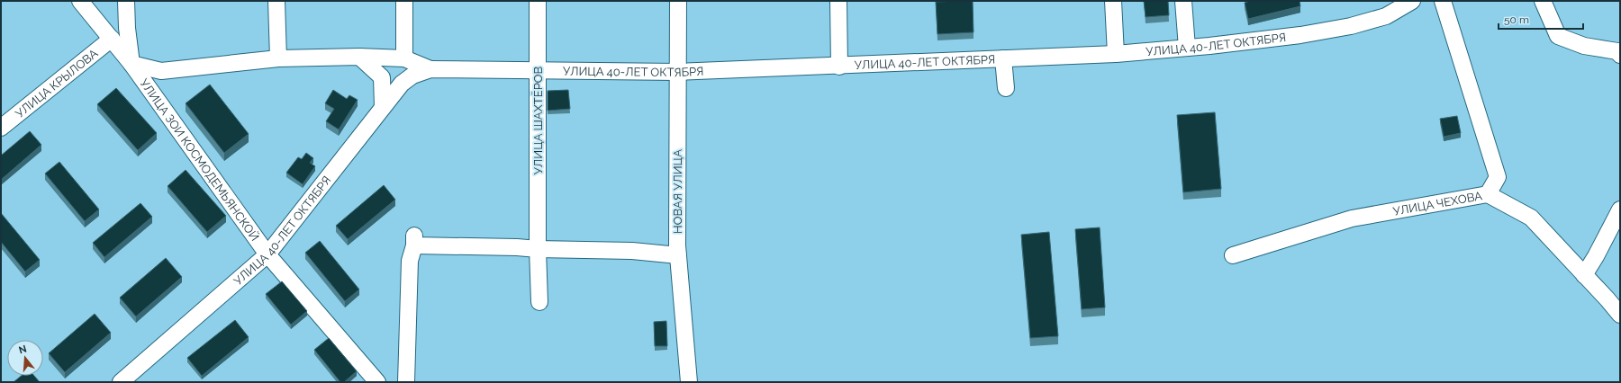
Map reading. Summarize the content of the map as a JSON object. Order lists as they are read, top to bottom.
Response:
{
  "streets": {
    "street": [
      "УЛИЦА 40-ЛЕТ ОКТЯБРЯ",
      "УЛИЦА КРЫЛОВА",
      "УЛИЦА ШАХТЁРОВ",
      "УЛИЦА ЗОИ КОСМОДЕМЬЯНСКОЙ",
      "НОВАЯ УЛИЦА",
      "УЛИЦА ЧЕХОВА"
    ]
  },
  "crossings": [
    ["УЛИЦА 40-ЛЕТ ОКТЯБРЯ", "УЛИЦА ШАХТЁРОВ"],
    ["УЛИЦА 40-ЛЕТ ОКТЯБРЯ", "УЛИЦА ЗОИ КОСМОДЕМЬЯНСКОЙ"],
    ["УЛИЦА 40-ЛЕТ ОКТЯБРЯ", "НОВАЯ УЛИЦА"],
    ["УЛИЦА КРЫЛОВА", "УЛИЦА ЗОИ КОСМОДЕМЬЯНСКОЙ"]
  ],
  "scale_bar": "50 m",
  "north": "top"
}
